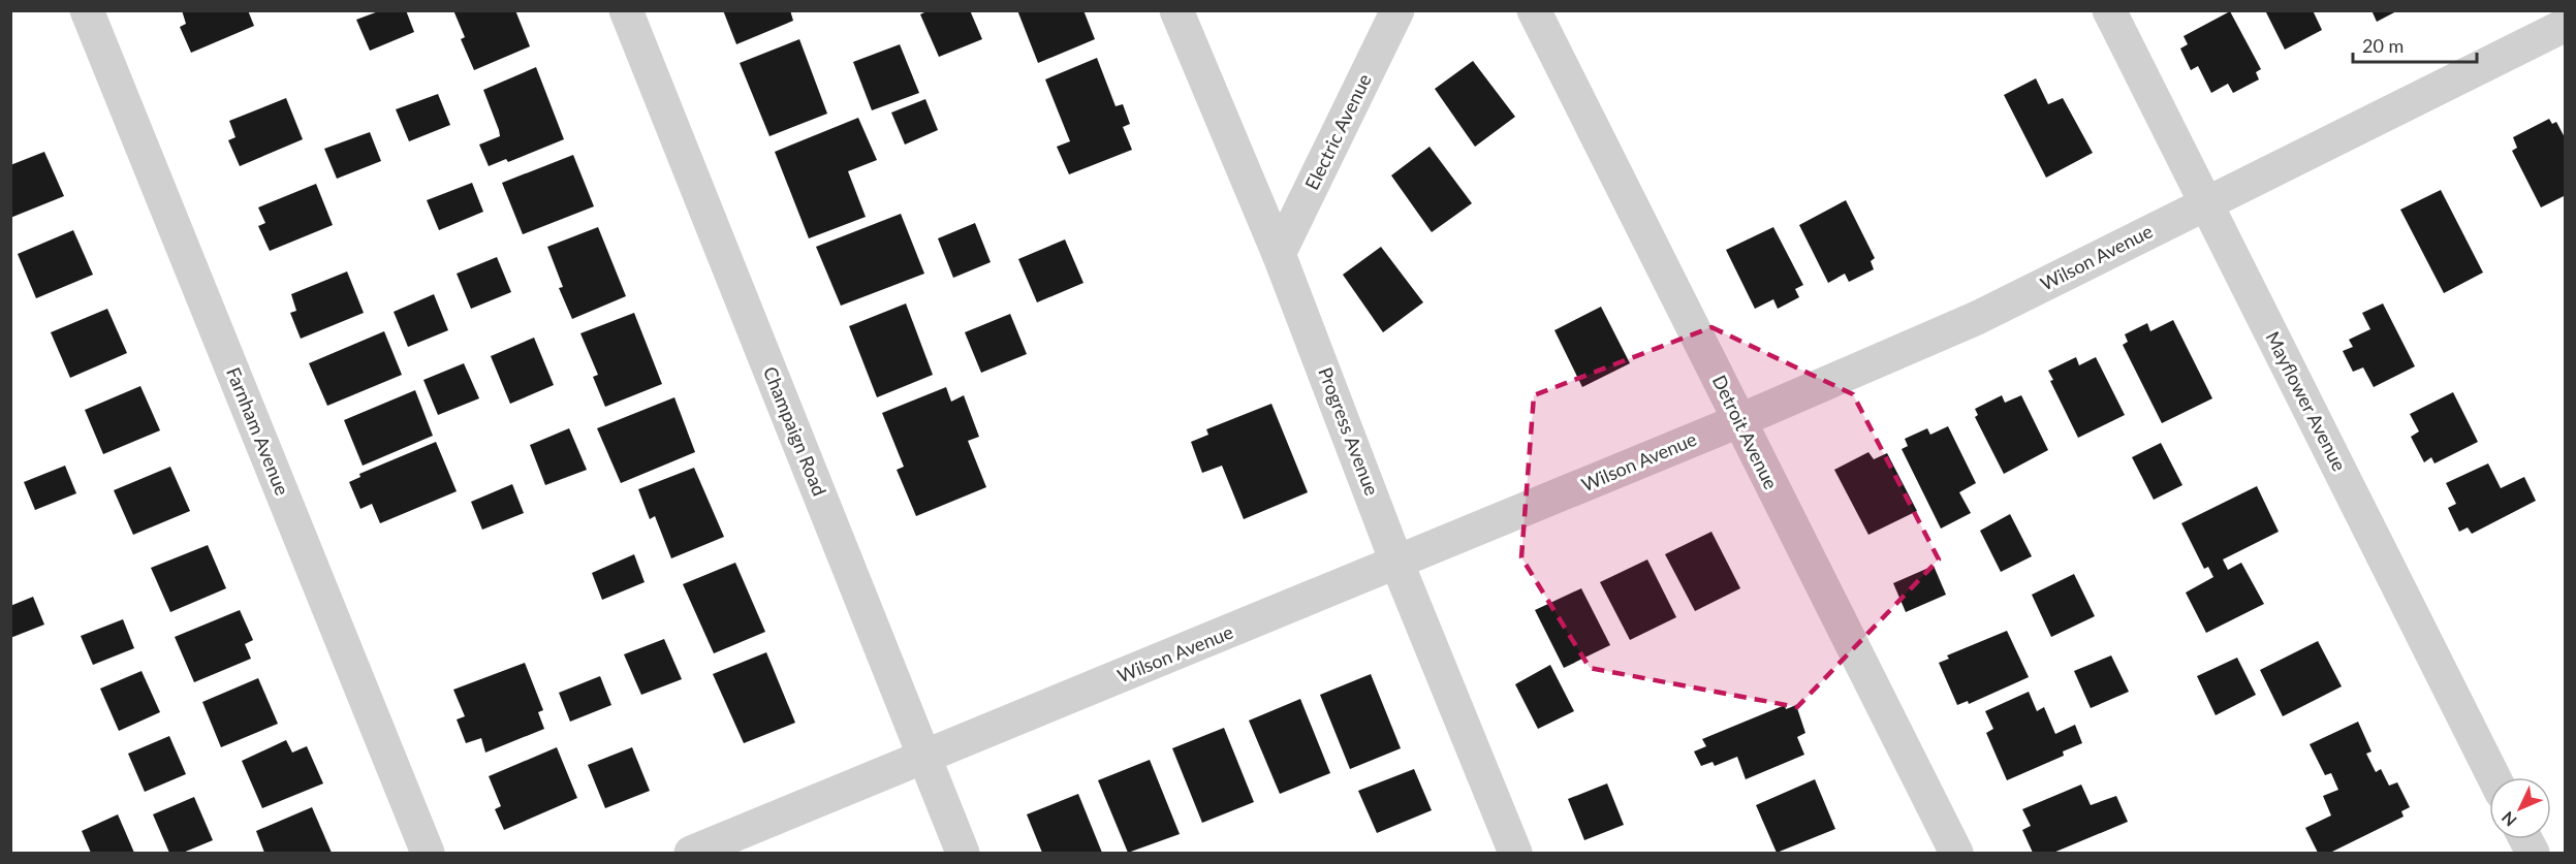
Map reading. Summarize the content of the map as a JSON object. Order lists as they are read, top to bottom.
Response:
{
  "streets": {
    "street": [
      "Electric Avenue",
      "Wilson Avenue",
      "Mayflower Avenue",
      "Farnham Avenue",
      "Champaign Road",
      "Progress Avenue",
      "Detroit Avenue"
    ]
  },
  "crossings": [
    ["Electric Avenue", "Progress Avenue"],
    ["Wilson Avenue", "Mayflower Avenue"],
    ["Wilson Avenue", "Champaign Road"],
    ["Wilson Avenue", "Progress Avenue"],
    ["Wilson Avenue", "Detroit Avenue"]
  ],
  "scale_bar": "20 m",
  "north": "bottom left"
}
